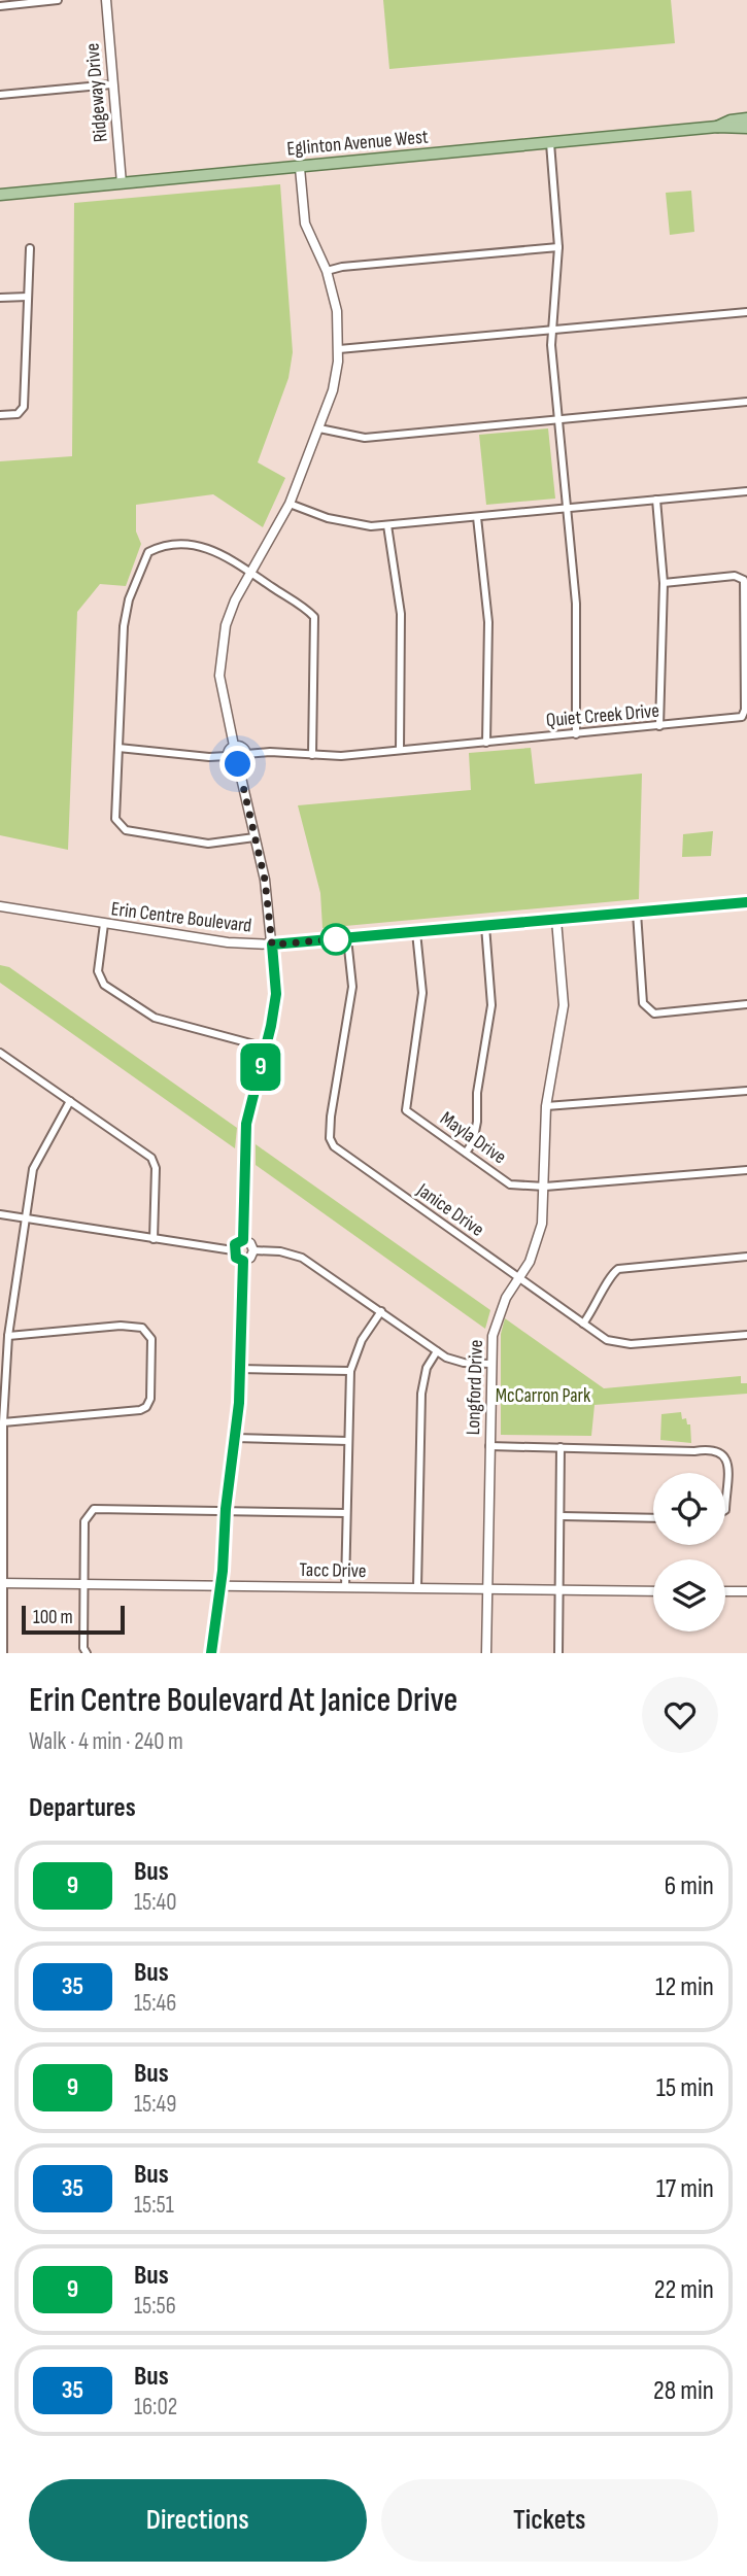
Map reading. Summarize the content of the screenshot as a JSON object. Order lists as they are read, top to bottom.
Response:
{
  "streets": {
    "main road": ["Eglinton Avenue West"],
    "street": [
      "Ridgeway Drive",
      "Quiet Creek Drive",
      "Erin Centre Boulevard",
      "Mayla Drive",
      "Janice Drive",
      "Longford Drive",
      "Tacc Drive"
    ]
  },
  "crossings": [
    ["Ridgeway Drive", "Eglinton Avenue West"],
    ["Erin Centre Boulevard", "Mayla Drive"],
    ["Erin Centre Boulevard", "Janice Drive"],
    ["Erin Centre Boulevard", "Longford Drive"],
    ["Mayla Drive", "Longford Drive"],
    ["Janice Drive", "Longford Drive"],
    ["Longford Drive", "Tacc Drive"]
  ],
  "parks": ["McCarron Park"],
  "lines": ["bus line 9"],
  "scale_bar": "100 m",
  "page": {
    "on_map": "9",
    "scale": "100 m",
    "heading": [
      ["Erin Centre Boulevard At Janice Drive", "Walk · 4 min · 240 m"],
      "Departures"
    ],
    "list": [
      {
        "mark": "9",
        "name": "Bus",
        "note": "15:40",
        "value": "6 min"
      },
      {
        "mark": "35",
        "name": "Bus",
        "note": "15:46",
        "value": "12 min"
      },
      {
        "mark": "9",
        "name": "Bus",
        "note": "15:49",
        "value": "15 min"
      },
      {
        "mark": "35",
        "name": "Bus",
        "note": "15:51",
        "value": "17 min"
      },
      {
        "mark": "9",
        "name": "Bus",
        "note": "15:56",
        "value": "22 min"
      },
      {
        "mark": "35",
        "name": "Bus",
        "note": "16:02",
        "value": "28 min"
      }
    ],
    "buttons": ["Directions", "Tickets"]
  }
}
